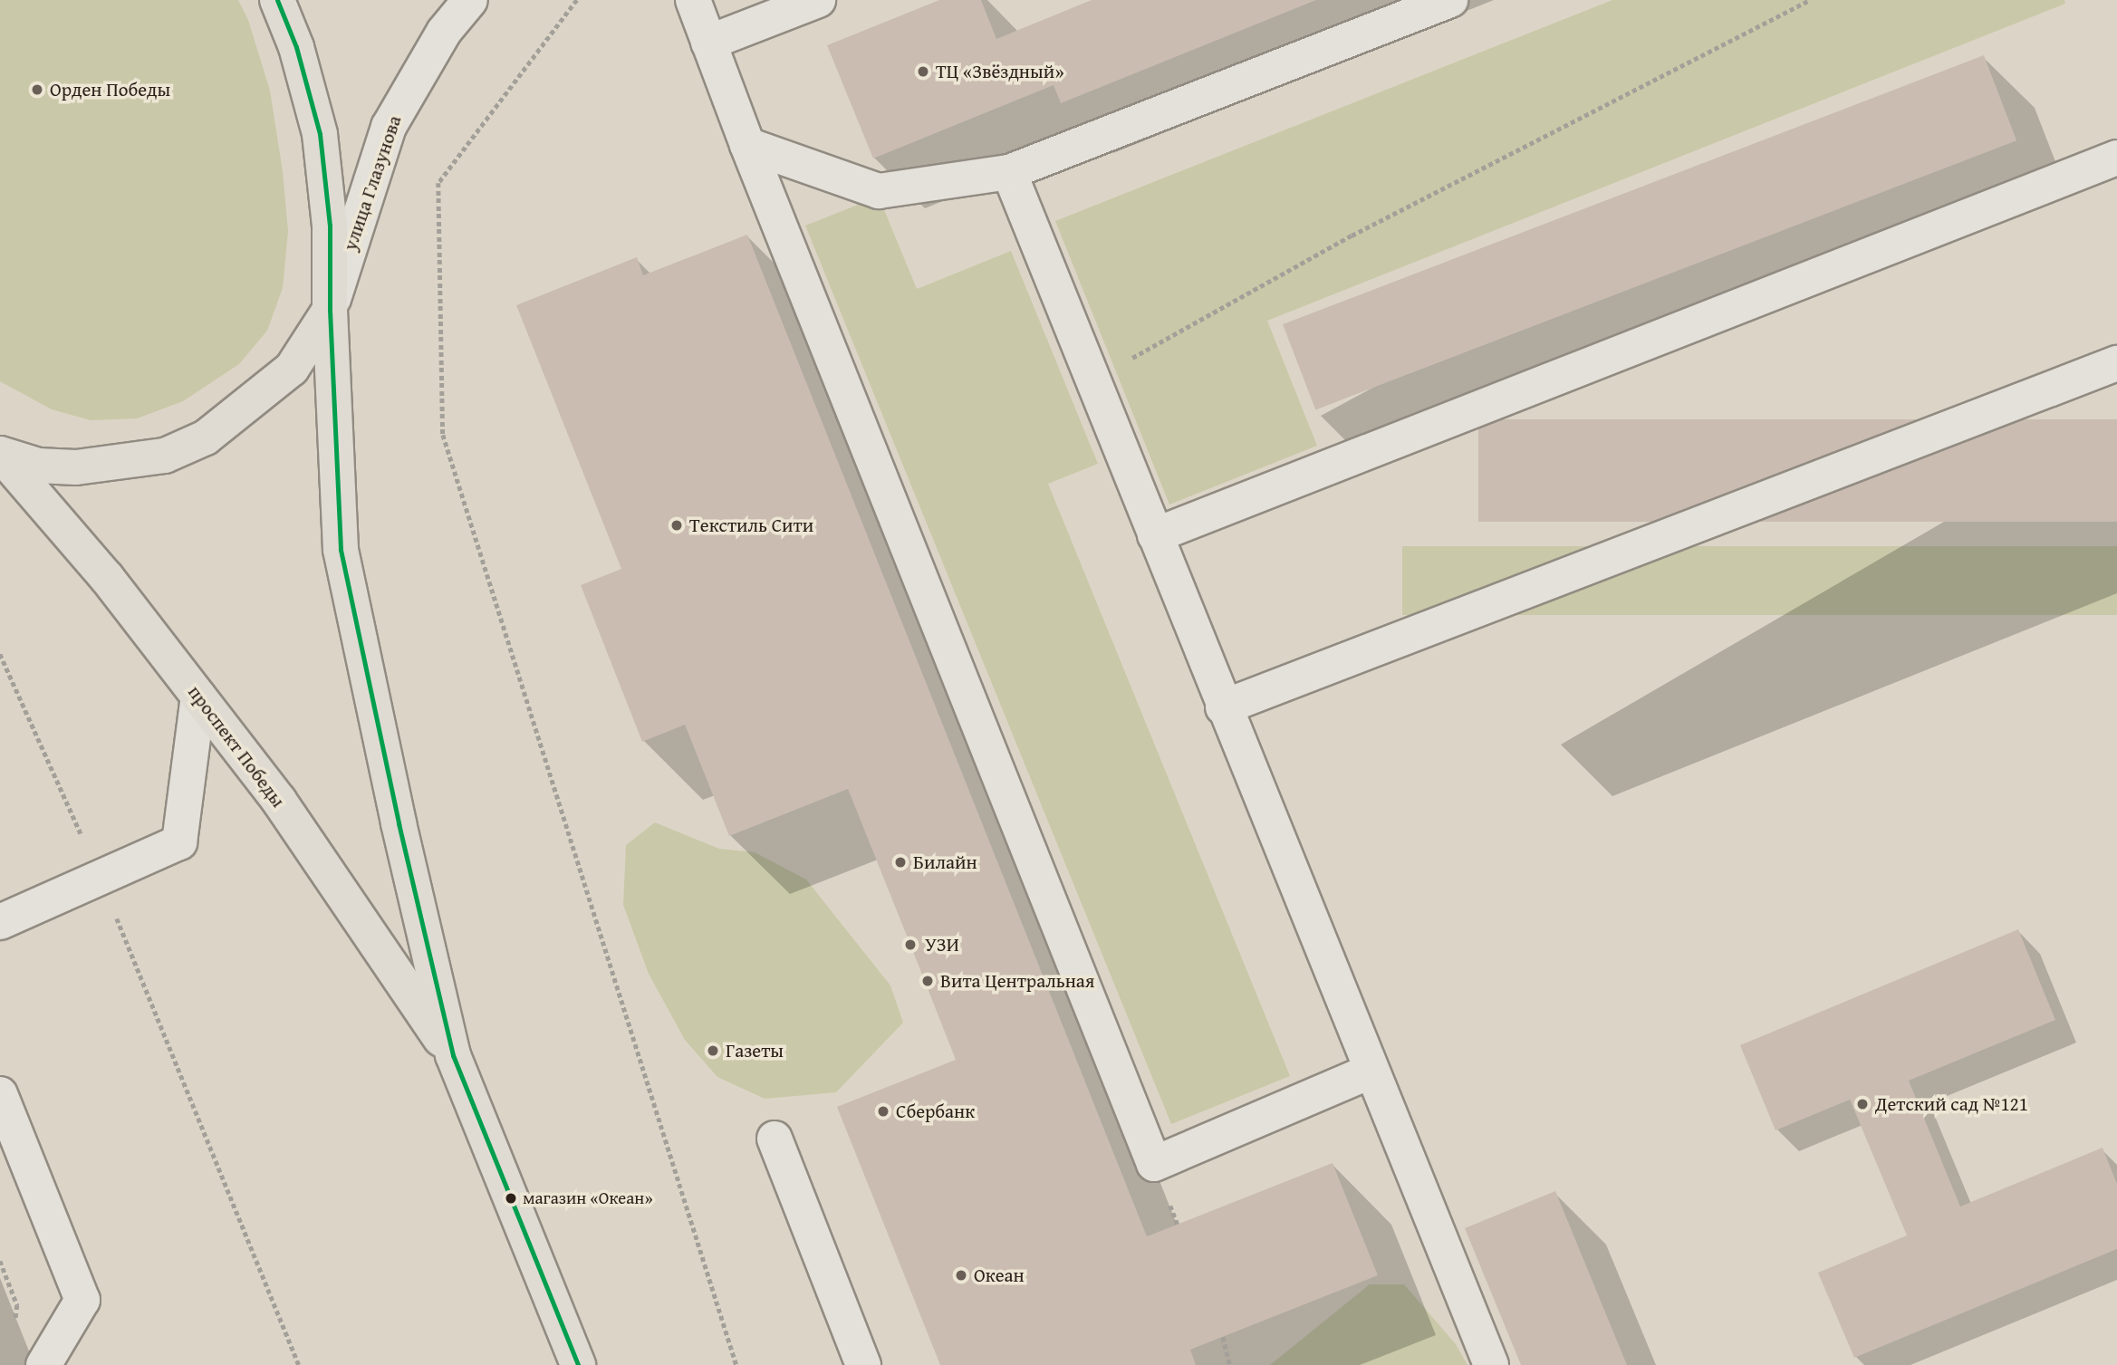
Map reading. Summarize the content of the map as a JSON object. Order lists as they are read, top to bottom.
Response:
{
  "streets": {
    "main road": ["проспект Победы"],
    "street": ["улица Глазунова"]
  },
  "crossings": [
    ["улица Глазунова", "проспект Победы"]
  ],
  "places": [
    "ТЦ «Звёздный»",
    "Орден Победы",
    "Текстиль Сити",
    "Билайн",
    "УЗИ",
    "Вита Центральная",
    "Газеты",
    "Детский сад №121",
    "Сбербанк",
    "магазин «Океан»",
    "Океан"
  ]
}
